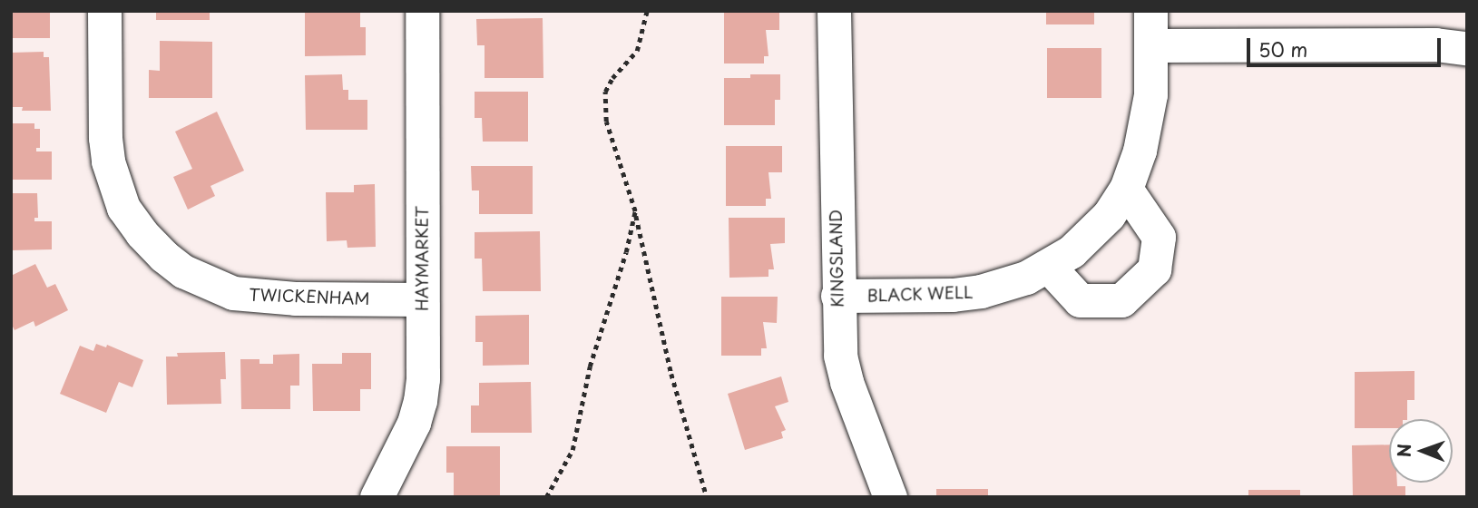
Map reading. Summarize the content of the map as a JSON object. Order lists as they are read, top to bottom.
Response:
{
  "streets": {
    "street": [
      "HAYMARKET",
      "KINGSLAND",
      "BLACK WELL",
      "TWICKENHAM"
    ]
  },
  "crossings": [
    ["HAYMARKET", "TWICKENHAM"],
    ["KINGSLAND", "BLACK WELL"]
  ],
  "scale_bar": "50 m",
  "north": "left"
}
